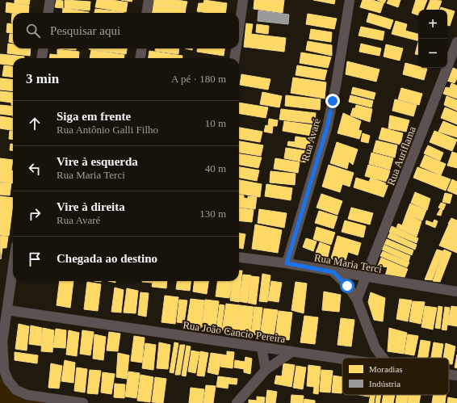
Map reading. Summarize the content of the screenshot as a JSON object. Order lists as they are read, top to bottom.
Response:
{
  "streets": {
    "street": [
      "Rua Avaré",
      "Rua Auriflama",
      "Rua Maria Terci",
      "Rua João Cancio Pereira"
    ]
  },
  "crossings": [
    ["Rua Avaré", "Rua Maria Terci"],
    ["Rua Auriflama", "Rua Maria Terci"]
  ],
  "legend": ["Moradias", "Indústria"],
  "page": {
    "map_buttons": ["+", "−"],
    "search": "Pesquisar aqui",
    "heading": ["3 min", "A pé · 180 m"],
    "list": [
      ["Siga em frente", "Rua Antônio Galli Filho", "10 m"],
      ["Vire à esquerda", "Rua Maria Terci", "40 m"],
      ["Vire à direita", "Rua Avaré", "130 m"],
      "Chegada ao destino"
    ]
  }
}
